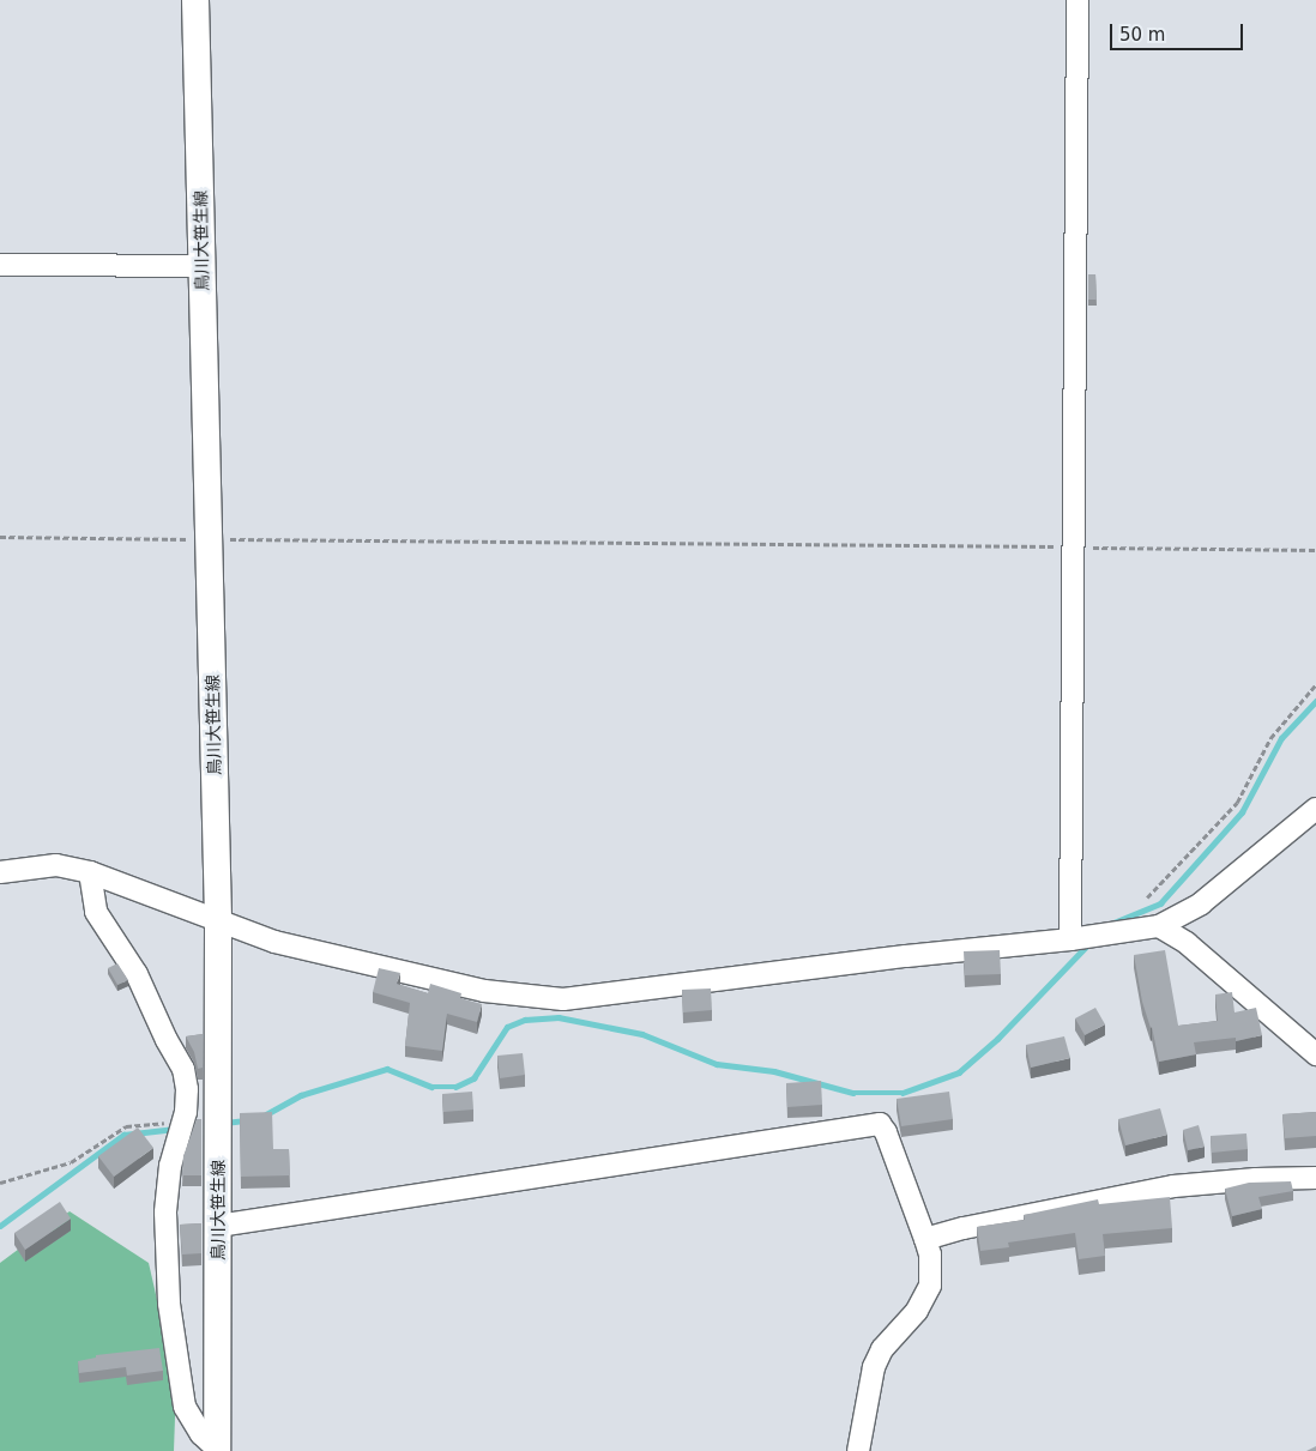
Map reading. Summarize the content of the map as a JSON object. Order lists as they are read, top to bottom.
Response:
{
  "streets": {
    "street": ["鳥川大笹生線"]
  },
  "scale_bar": "50 m"
}
